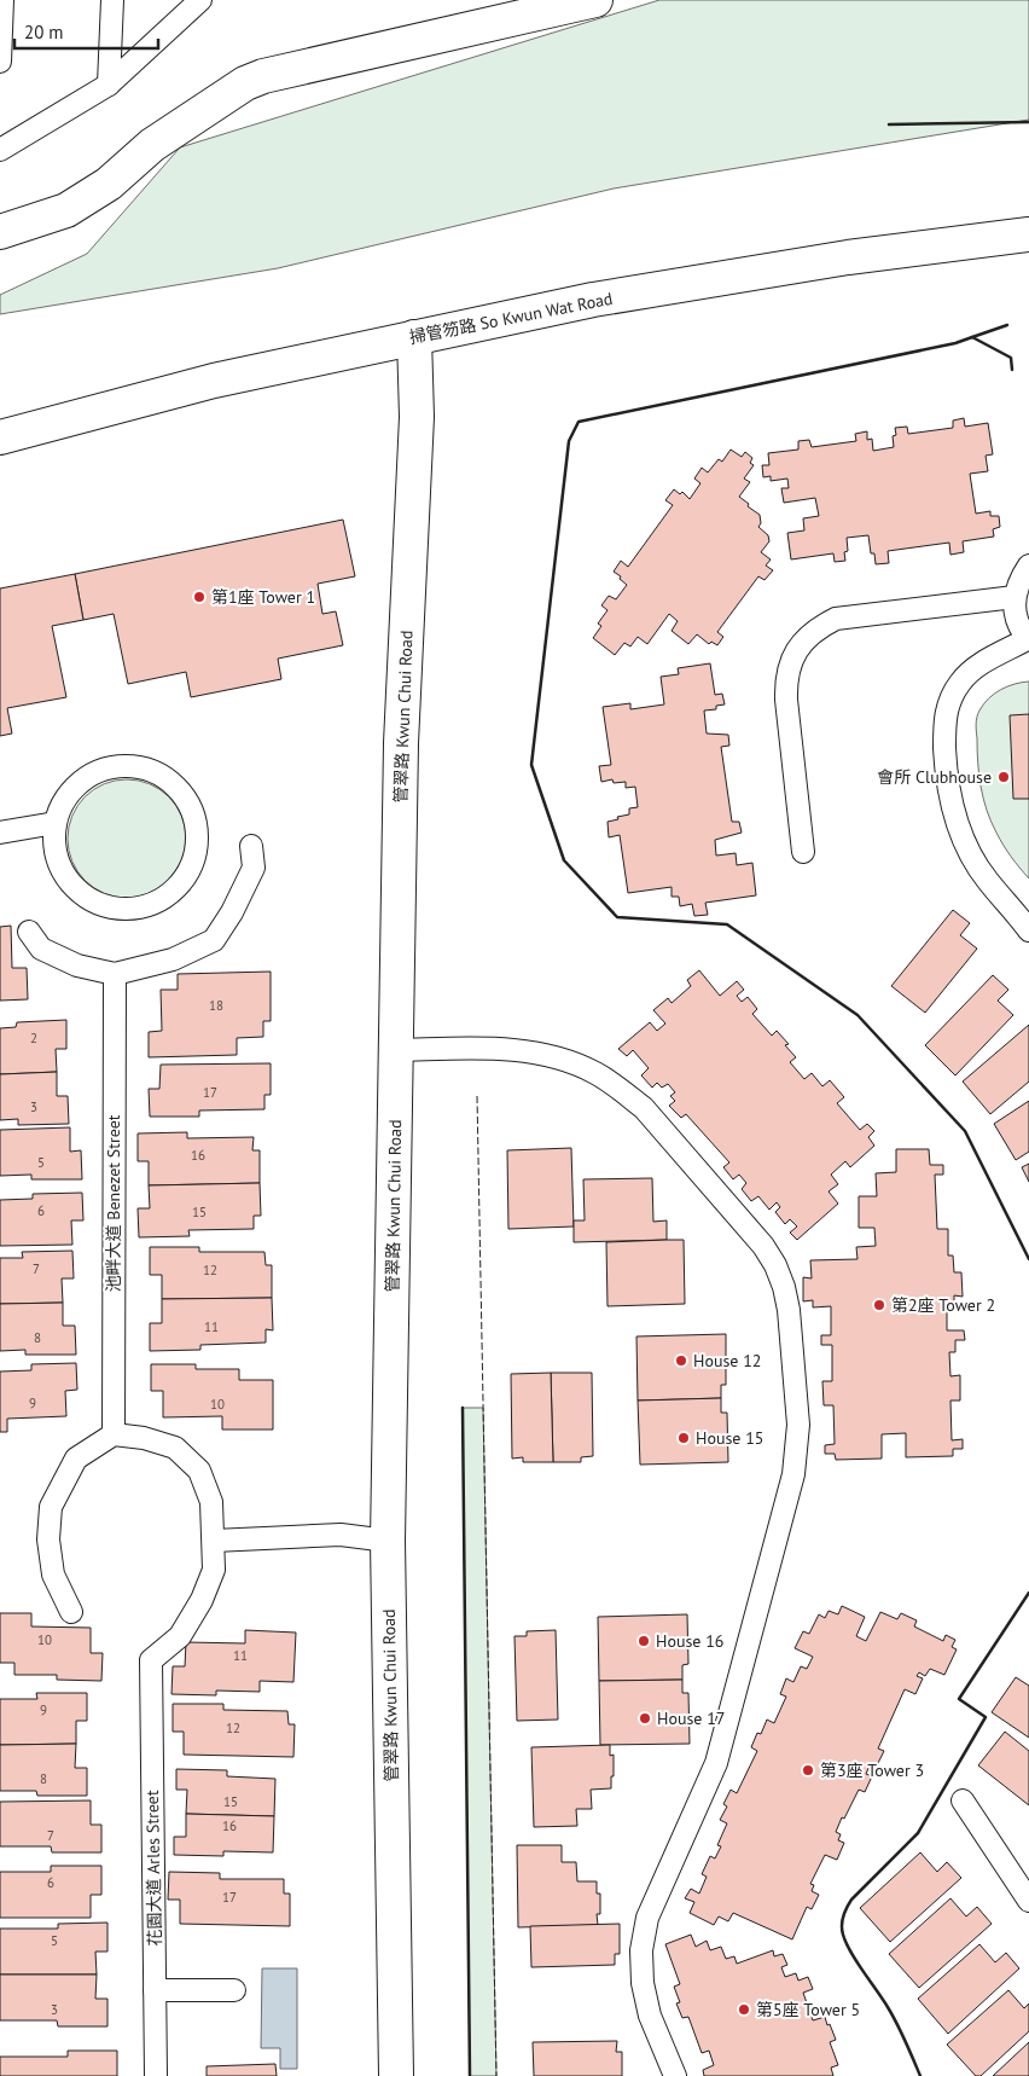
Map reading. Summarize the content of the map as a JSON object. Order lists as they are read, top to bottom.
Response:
{
  "streets": {
    "street": ["掃管笏路 So Kwun Wat Road", "管翠路 Kwun Chui Road"],
    "lane": ["池畔大道 Benezet Street", "花園大道 Arles Street"]
  },
  "crossings": [
    ["掃管笏路 So Kwun Wat Road", "管翠路 Kwun Chui Road"]
  ],
  "places": [
    "第1座 Tower 1",
    "會所 Clubhouse",
    "第2座 Tower 2",
    "House 12",
    "House 15",
    "House 16",
    "House 17",
    "第3座 Tower 3",
    "第5座 Tower 5"
  ],
  "house_numbers": [
    "18",
    "2",
    "17",
    "3",
    "16",
    "5",
    "6",
    "15",
    "7",
    "12",
    "11",
    "8",
    "9",
    "10",
    "10",
    "11",
    "9",
    "12",
    "8",
    "15",
    "16",
    "7",
    "6",
    "17",
    "5",
    "3"
  ],
  "scale_bar": "20 m"
}
